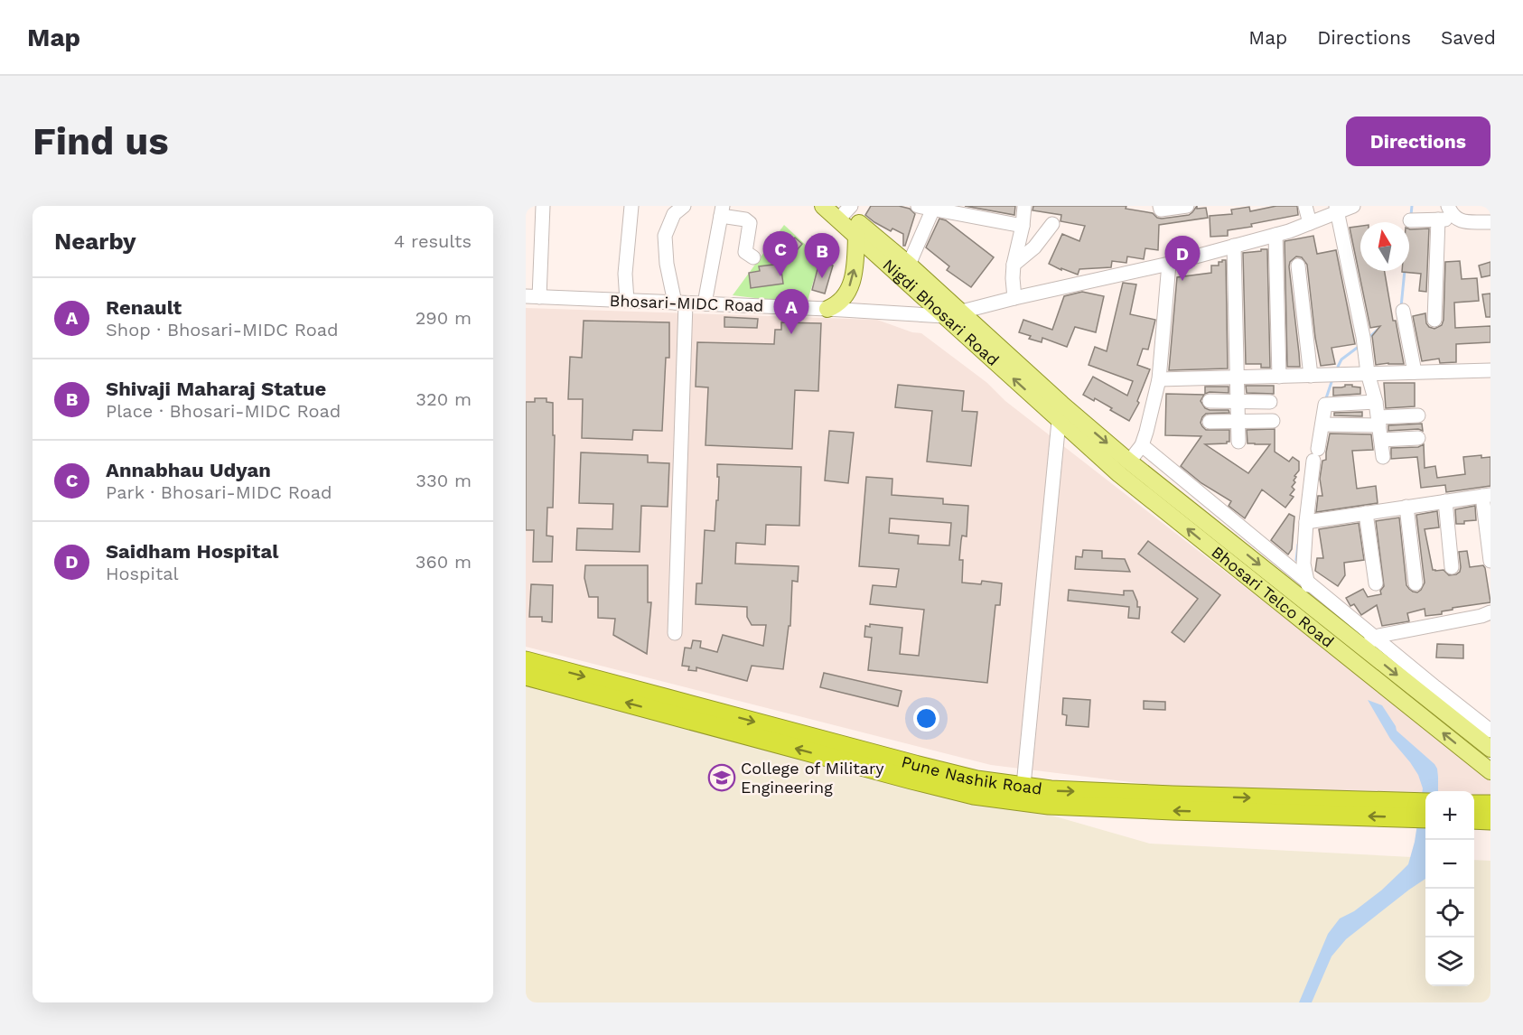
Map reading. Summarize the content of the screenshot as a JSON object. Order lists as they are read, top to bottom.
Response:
{
  "streets": {
    "highway": ["Pune Nashik Road"],
    "main road": ["Nigdi Bhosari Road", "Bhosari Telco Road"],
    "street": ["Bhosari-MIDC Road"]
  },
  "crossings": [
    ["Bhosari-MIDC Road", "Nigdi Bhosari Road"],
    ["Nigdi Bhosari Road", "Bhosari Telco Road"]
  ],
  "places": {
    "school or university": ["College of Military Engineering"]
  },
  "north": "top",
  "page": {
    "header": "Map",
    "nav": ["Map", "Directions", "Saved"],
    "buttons": "Directions",
    "title": "Find us",
    "heading": ["Nearby", "4 results"],
    "pins": [
      "C",
      "B",
      "D",
      "A"
    ],
    "list": [
      {
        "mark": "A",
        "name": "Renault",
        "note": "Shop · Bhosari-MIDC Road",
        "value": "290 m"
      },
      {
        "mark": "B",
        "name": "Shivaji Maharaj Statue",
        "note": "Place · Bhosari-MIDC Road",
        "value": "320 m"
      },
      {
        "mark": "C",
        "name": "Annabhau Udyan",
        "note": "Park · Bhosari-MIDC Road",
        "value": "330 m"
      },
      {
        "mark": "D",
        "name": "Saidham Hospital",
        "note": "Hospital",
        "value": "360 m"
      }
    ],
    "map_buttons": ["+", "−"]
  }
}
